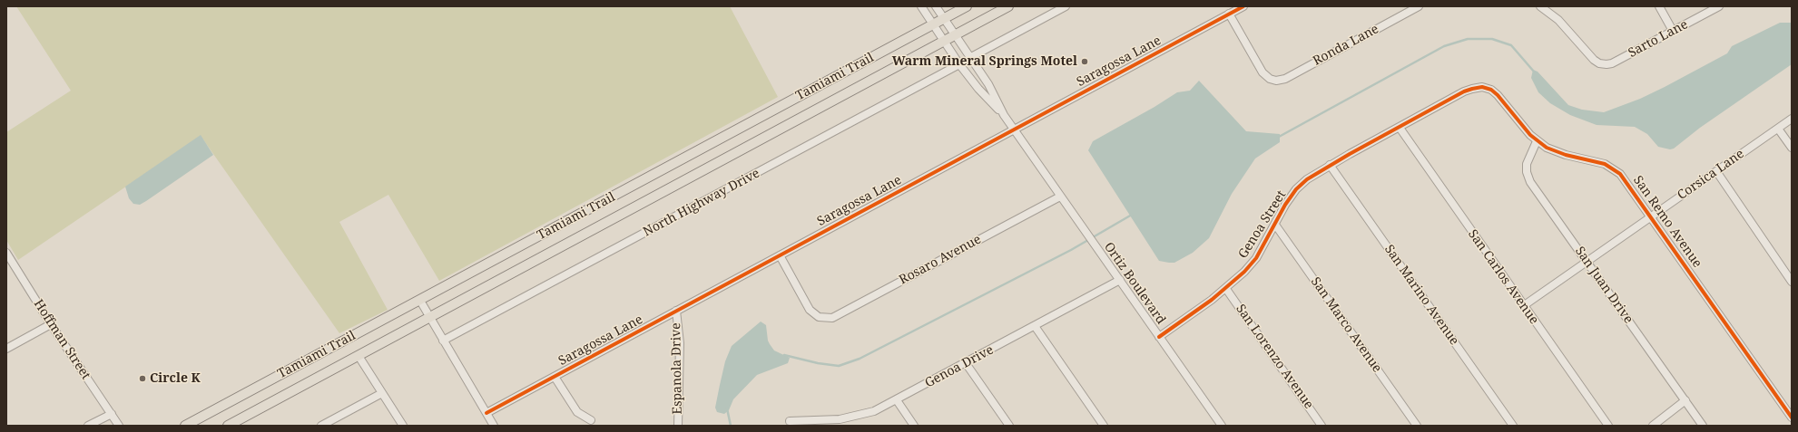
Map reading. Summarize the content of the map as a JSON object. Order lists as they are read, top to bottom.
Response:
{
  "streets": {
    "main road": ["Tamiami Trail"],
    "street": [
      "Sarto Lane",
      "Ronda Lane",
      "Saragossa Lane",
      "Corsica Lane",
      "North Highway Drive",
      "San Remo Avenue",
      "Genoa Street",
      "Rosaro Avenue",
      "San Carlos Avenue",
      "Ortiz Boulevard",
      "San Juan Drive",
      "San Marino Avenue",
      "San Marco Avenue",
      "Hoffman Street",
      "San Lorenzo Avenue",
      "Genoa Drive",
      "Espanola Drive"
    ]
  },
  "crossings": [
    ["Ronda Lane", "Saragossa Lane"],
    ["Saragossa Lane", "Rosaro Avenue"],
    ["Saragossa Lane", "Ortiz Boulevard"],
    ["Saragossa Lane", "Espanola Drive"],
    ["Tamiami Trail", "Ortiz Boulevard"],
    ["Corsica Lane", "San Remo Avenue"],
    ["Corsica Lane", "San Carlos Avenue"],
    ["Corsica Lane", "San Juan Drive"],
    ["North Highway Drive", "Ortiz Boulevard"],
    ["San Remo Avenue", "Genoa Street"],
    ["San Remo Avenue", "San Juan Drive"],
    ["Genoa Street", "San Carlos Avenue"],
    ["Genoa Street", "Ortiz Boulevard"],
    ["Genoa Street", "San Marino Avenue"],
    ["Genoa Street", "San Marco Avenue"],
    ["Genoa Street", "San Lorenzo Avenue"],
    ["Rosaro Avenue", "Ortiz Boulevard"],
    ["Ortiz Boulevard", "Genoa Drive"]
  ],
  "places": ["Warm Mineral Springs Motel", "Circle K"]
}
